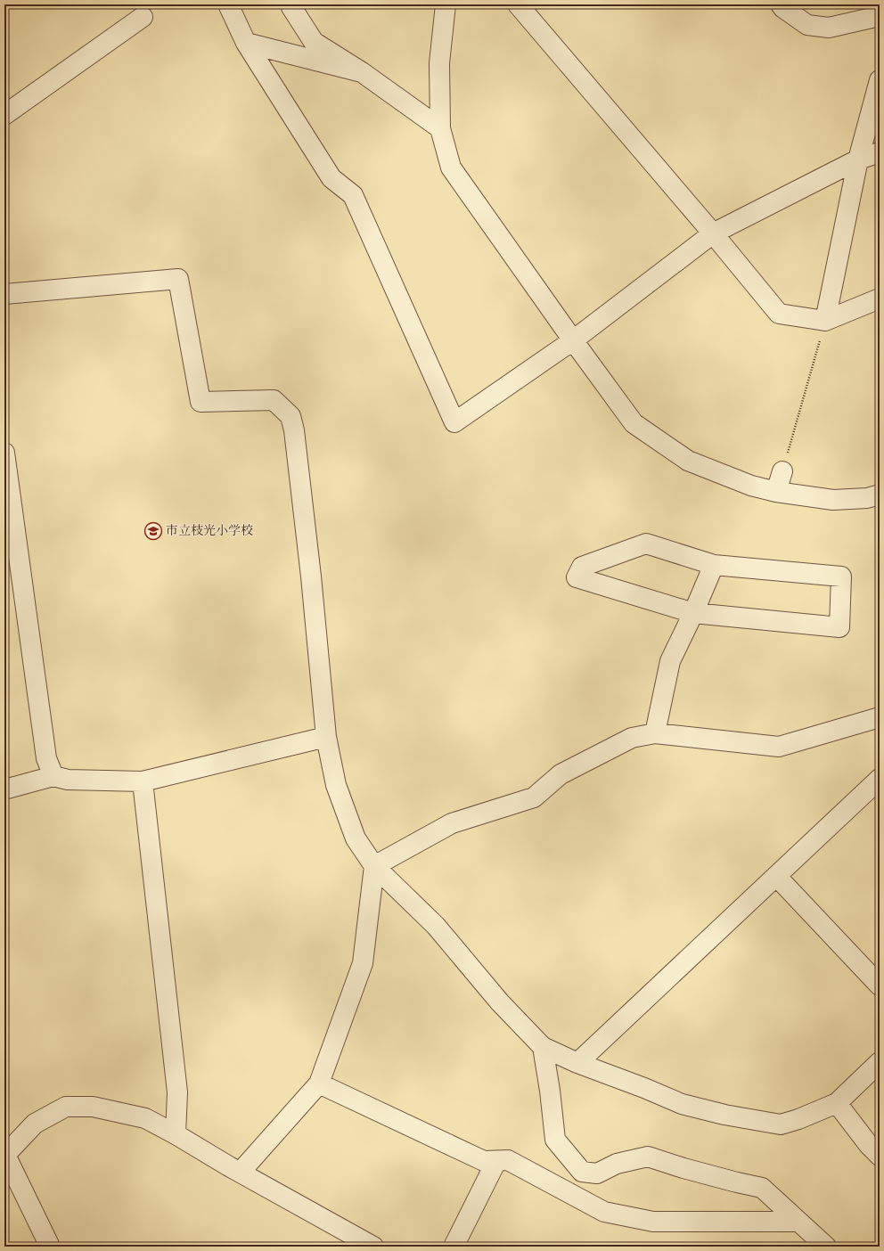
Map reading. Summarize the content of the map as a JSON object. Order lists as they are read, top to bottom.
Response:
{
  "places": {
    "school or university": ["市立枝光小学校"]
  }
}
